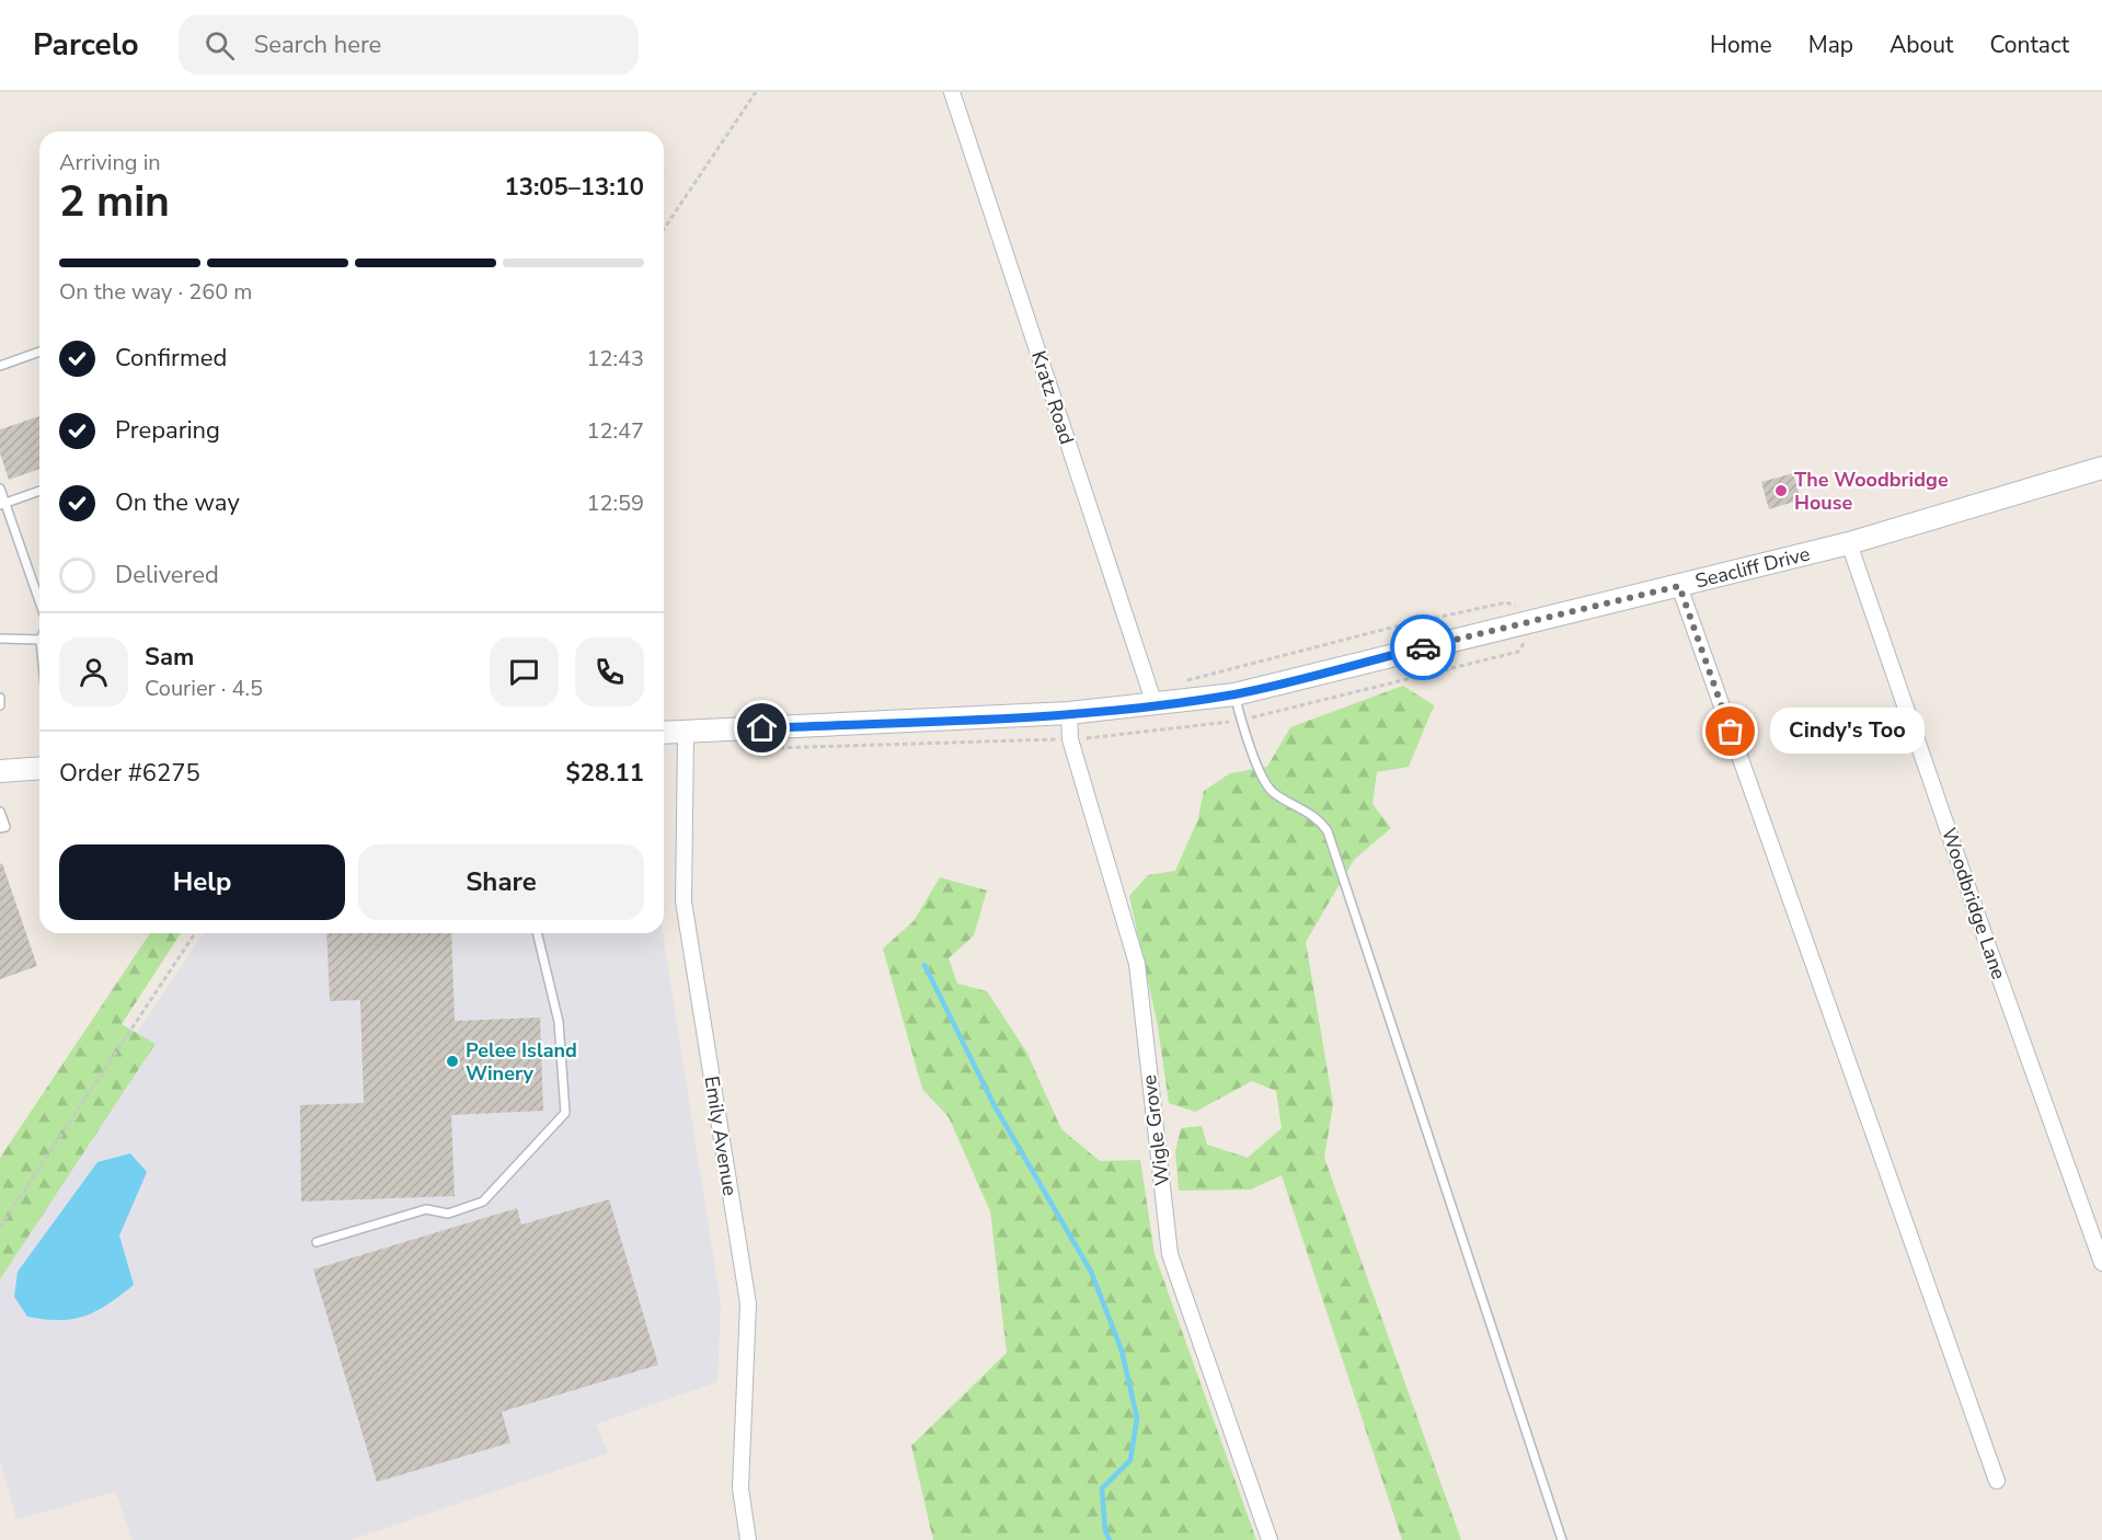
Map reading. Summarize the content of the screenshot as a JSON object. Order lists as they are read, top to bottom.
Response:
{
  "streets": {
    "main road": ["Seacliff Drive"],
    "street": [
      "Kratz Road",
      "Woodbridge Lane",
      "Wigle Grove",
      "Emily Avenue"
    ]
  },
  "crossings": [
    ["Kratz Road", "Seacliff Drive"],
    ["Seacliff Drive", "Woodbridge Lane"],
    ["Seacliff Drive", "Wigle Grove"],
    ["Seacliff Drive", "Emily Avenue"]
  ],
  "places": ["The Woodbridge House", "Cindy's Too", "Pelee Island Winery"],
  "page": {
    "header": "Parcelo",
    "search": "Search here",
    "nav": [
      "Home",
      "Map",
      "About",
      "Contact"
    ],
    "heading": ["2 min", "Arriving in", "13:05–13:10"],
    "panel": [
      "Sam",
      "Courier · 4.5",
      "Order #6275",
      "$28.11"
    ],
    "bar": "On the way · 260 m",
    "list": [
      ["Confirmed", "12:43"],
      ["Preparing", "12:47"],
      ["On the way", "12:59"],
      "Delivered"
    ],
    "bubble": "Cindy's Too",
    "buttons": ["Help", "Share"]
  }
}
